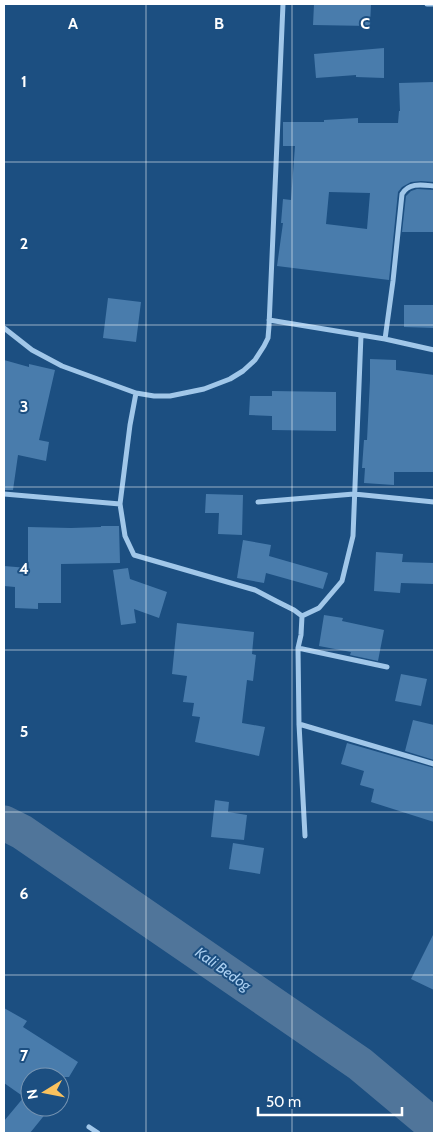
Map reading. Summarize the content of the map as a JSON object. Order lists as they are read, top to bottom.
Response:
{
  "water": ["Kali Bedog"],
  "scale_bar": "50 m",
  "north": "left",
  "grid": {
    "columns": ["A", "B", "C"],
    "rows": [
      "1",
      "2",
      "3",
      "4",
      "5",
      "6",
      "7"
    ]
  }
}
